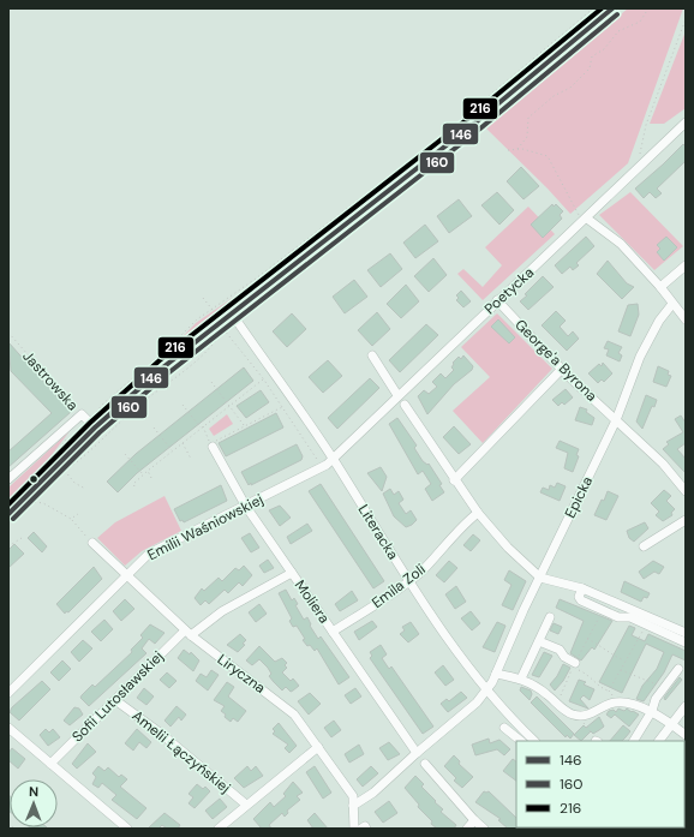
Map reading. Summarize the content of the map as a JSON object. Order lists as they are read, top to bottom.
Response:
{
  "streets": {
    "street": [
      "Poetycka",
      "George'a Byrona",
      "Jastrowska",
      "Epicka",
      "Emilii Waśniowskiej",
      "Literacka",
      "Emila Zoli",
      "Moliera",
      "Liryczna",
      "Sofii Lutosławskiej",
      "Amelii Łączyńskiej"
    ]
  },
  "crossings": [
    ["Poetycka", "George'a Byrona"],
    ["Poetycka", "Emilii Waśniowskiej"],
    ["Poetycka", "Literacka"],
    ["George'a Byrona", "Epicka"],
    ["Epicka", "Literacka"],
    ["Epicka", "Moliera"],
    ["Epicka", "Liryczna"],
    ["Emilii Waśniowskiej", "Literacka"],
    ["Emilii Waśniowskiej", "Moliera"],
    ["Emilii Waśniowskiej", "Liryczna"],
    ["Literacka", "Emila Zoli"],
    ["Emila Zoli", "Moliera"],
    ["Moliera", "Sofii Lutosławskiej"],
    ["Liryczna", "Sofii Lutosławskiej"],
    ["Sofii Lutosławskiej", "Amelii Łączyńskiej"]
  ],
  "lines": ["transit line 146", "transit line 216", "transit line 160"],
  "legend": ["146", "160", "216"],
  "north": "top"
}
